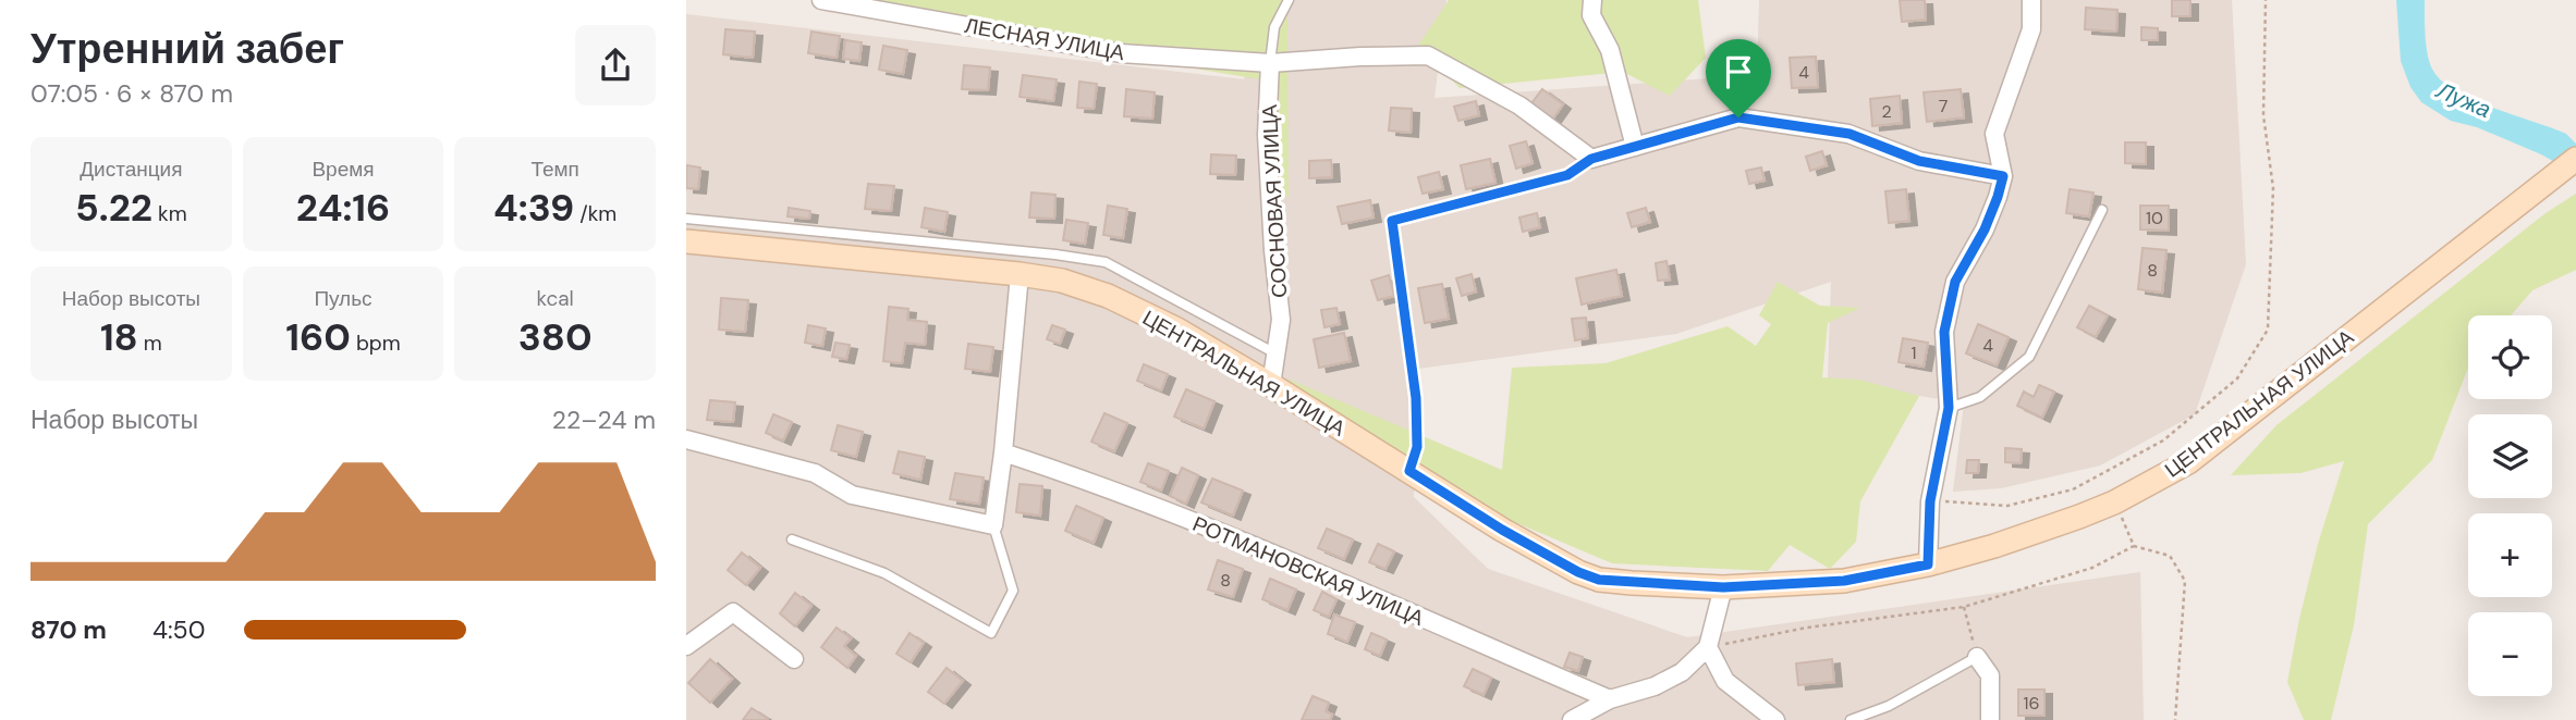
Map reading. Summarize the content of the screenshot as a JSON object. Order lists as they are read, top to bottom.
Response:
{
  "streets": {
    "street": [
      "ЛЕСНАЯ УЛИЦА",
      "СОСНОВАЯ УЛИЦА",
      "ЦЕНТРАЛЬНАЯ УЛИЦА",
      "РОТМАНОВСКАЯ УЛИЦА"
    ]
  },
  "crossings": [
    ["ЛЕСНАЯ УЛИЦА", "СОСНОВАЯ УЛИЦА"],
    ["СОСНОВАЯ УЛИЦА", "ЦЕНТРАЛЬНАЯ УЛИЦА"]
  ],
  "water": ["Лужа"],
  "house_numbers": [
    "4",
    "7",
    "2",
    "10",
    "8",
    "4",
    "1",
    "8",
    "16"
  ],
  "page": {
    "heading": ["Утренний забег", "07:05 · 6 × 870 m"],
    "stats": [
      ["Дистанция", "5.22 km"],
      ["Время", "24:16"],
      ["Темп", "4:39 /km"],
      ["Набор высоты", "18 m"],
      ["Пульс", "160 bpm"],
      ["kcal", "380"]
    ],
    "map_buttons": ["+", "−"],
    "chart": ["Набор высоты", "22–24 m"],
    "list": [
      {
        "name": "870 m",
        "note": "4:50"
      }
    ]
  }
}
